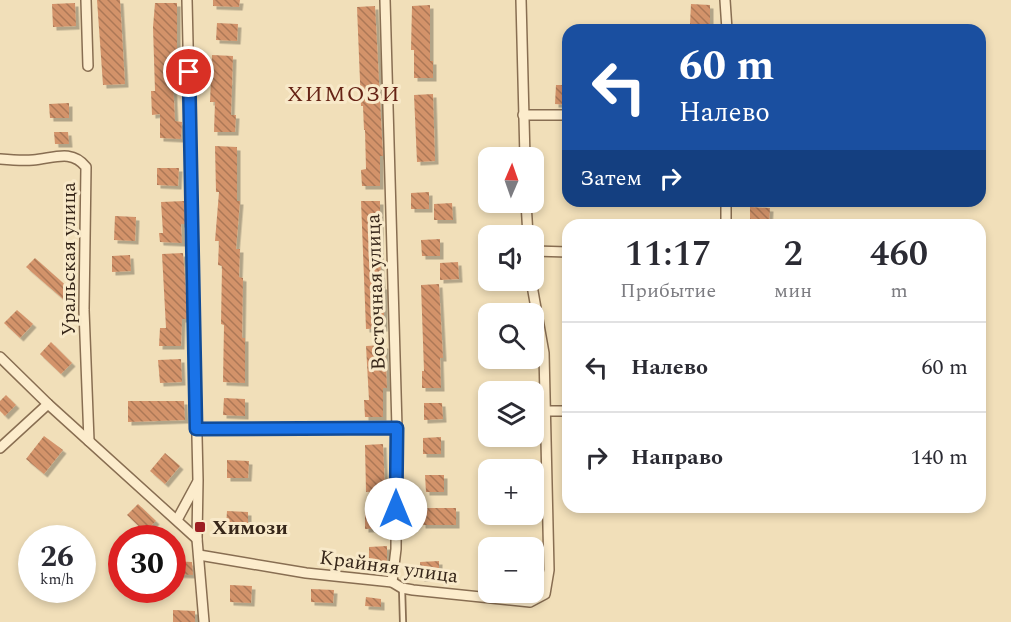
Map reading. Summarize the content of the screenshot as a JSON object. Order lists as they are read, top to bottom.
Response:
{
  "streets": {
    "street": ["Уральская улица", "Восточная улица", "Крайняя улица"]
  },
  "crossings": [
    ["Восточная улица", "Крайняя улица"]
  ],
  "districts": ["ХИМОЗИ"],
  "places": {
    "transit": ["Химози"]
  },
  "north": "top",
  "page": {
    "turn": ["60 m", "Налево"],
    "map_buttons": ["+", "−"],
    "then": "Затем",
    "eta": [
      "11:17",
      "Прибытие",
      "2",
      "мин",
      "460",
      "m"
    ],
    "list": [
      {
        "name": "Налево",
        "value": "60 m"
      },
      {
        "name": "Направо",
        "value": "140 m"
      }
    ],
    "speed": "26 km/h",
    "limit": "30"
  }
}
